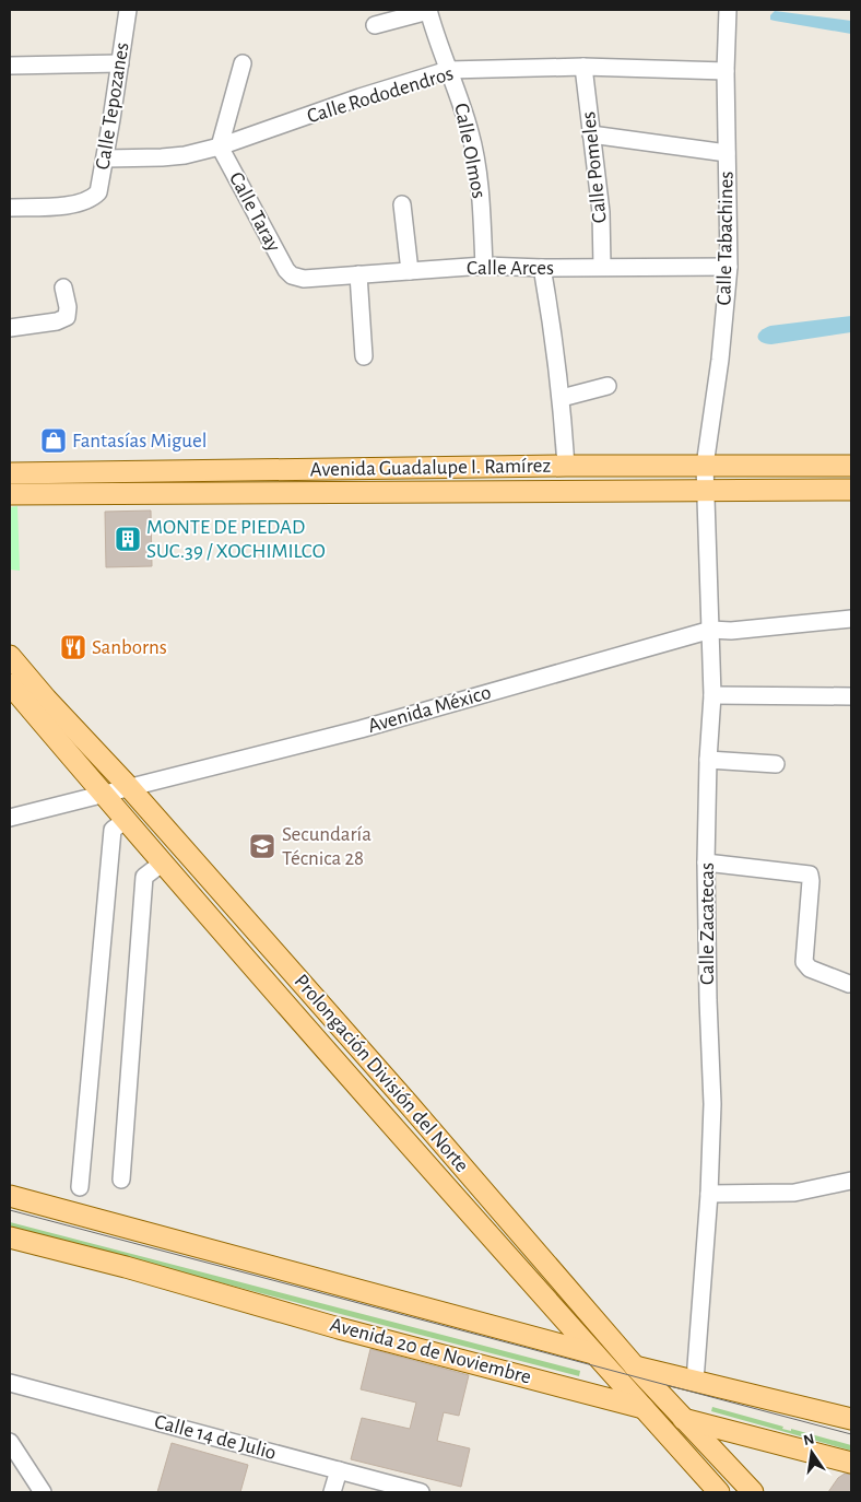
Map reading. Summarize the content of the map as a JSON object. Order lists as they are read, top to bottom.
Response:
{
  "streets": {
    "main road": ["Avenida Guadalupe I. Ramírez", "Prolongación División del Norte", "Avenida 20 de Noviembre"],
    "street": [
      "Calle Rododendros",
      "Calle Tepozanes",
      "Calle Olmos",
      "Calle Pomeles",
      "Calle Taray",
      "Calle Tabachines",
      "Calle Arces",
      "Avenida México",
      "Calle Zacatecas",
      "Calle 14 de Julio"
    ]
  },
  "crossings": [
    ["Calle Rododendros", "Calle Tepozanes"],
    ["Calle Rododendros", "Calle Olmos"],
    ["Calle Rododendros", "Calle Pomeles"],
    ["Calle Rododendros", "Calle Taray"],
    ["Calle Rododendros", "Calle Tabachines"],
    ["Calle Olmos", "Calle Arces"],
    ["Calle Pomeles", "Calle Arces"],
    ["Calle Taray", "Calle Arces"],
    ["Calle Tabachines", "Calle Arces"],
    ["Calle Tabachines", "Avenida Guadalupe I. Ramírez"],
    ["Calle Tabachines", "Calle Zacatecas"],
    ["Avenida Guadalupe I. Ramírez", "Calle Zacatecas"],
    ["Avenida México", "Calle Zacatecas"],
    ["Avenida México", "Prolongación División del Norte"],
    ["Calle Zacatecas", "Avenida 20 de Noviembre"],
    ["Prolongación División del Norte", "Avenida 20 de Noviembre"]
  ],
  "places": {
    "shop": ["Fantasías Miguel"],
    "building": ["MONTE DE PIEDAD SUC.39 / XOCHIMILCO"],
    "restaurant": ["Sanborns"],
    "school or university": ["Secundaría Técnica 28"]
  },
  "north": "top"
}
